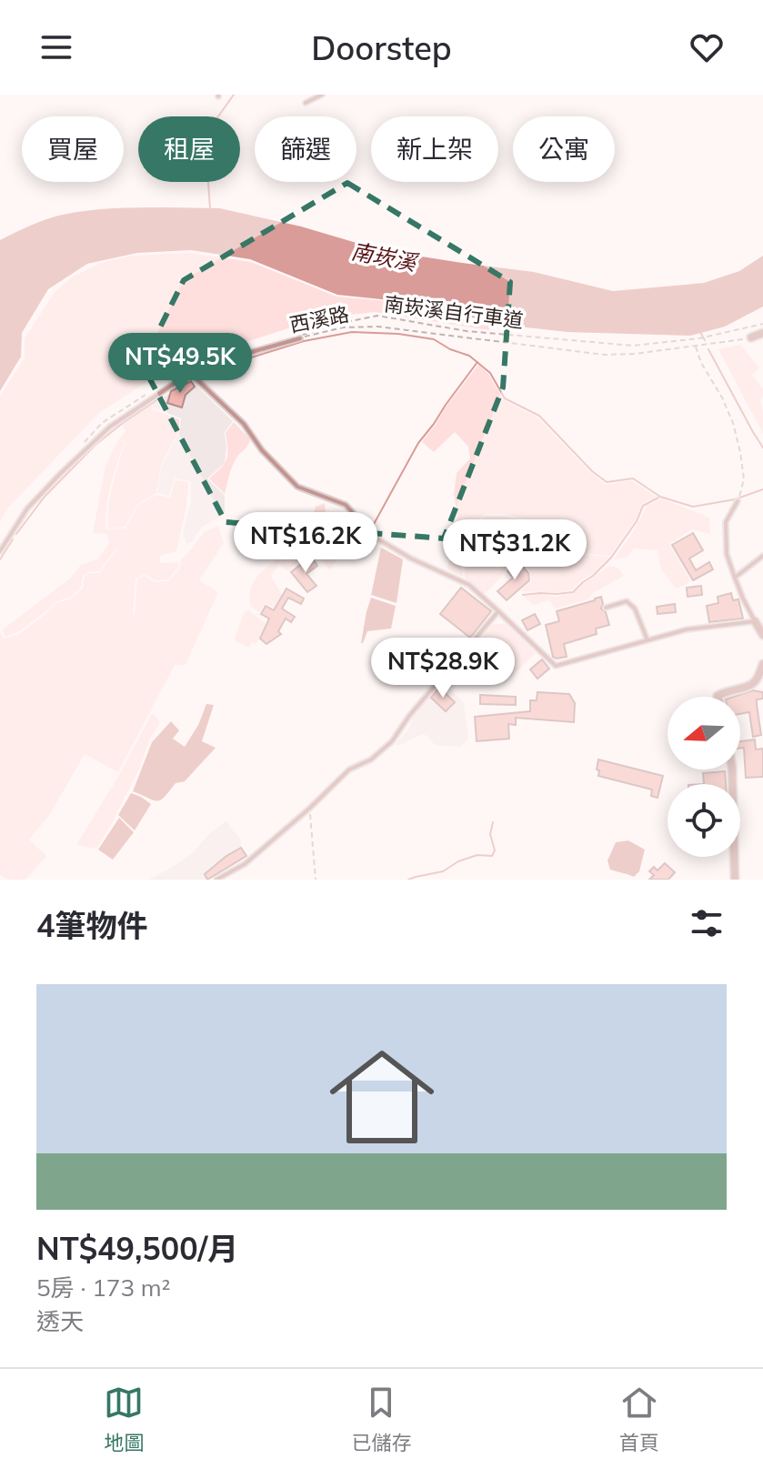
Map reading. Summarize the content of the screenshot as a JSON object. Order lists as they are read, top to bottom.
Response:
{
  "streets": {
    "lane": ["西溪路"],
    "path": ["南崁溪自行車道"]
  },
  "crossings": [
    ["南崁溪自行車道", "西溪路"]
  ],
  "water": ["南崁溪"],
  "north": "left",
  "page": {
    "header": "Doorstep",
    "chip": [
      "買屋",
      "租屋",
      "篩選",
      "新上架",
      "公寓"
    ],
    "price": [
      "NT$49.5K",
      "NT$16.2K",
      "NT$31.2K",
      "NT$28.9K"
    ],
    "heading": "4筆物件",
    "list": [
      {
        "name": "NT$49,500/月",
        "note": "5房 · 173 m² · 透天"
      }
    ],
    "tabs": ["地圖", "已儲存", "首頁"]
  }
}
